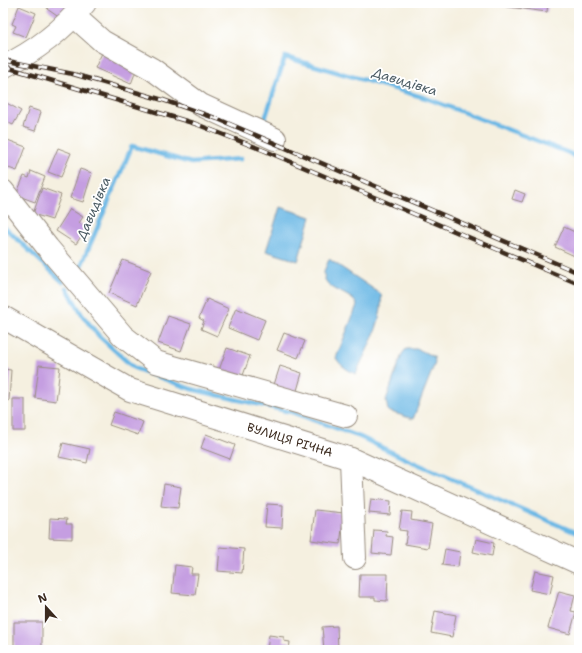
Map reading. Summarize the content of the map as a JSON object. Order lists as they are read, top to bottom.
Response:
{
  "streets": {
    "street": ["ВУЛИЦЯ РІЧНА"]
  },
  "water": ["Давидівка"],
  "north": "top"
}
